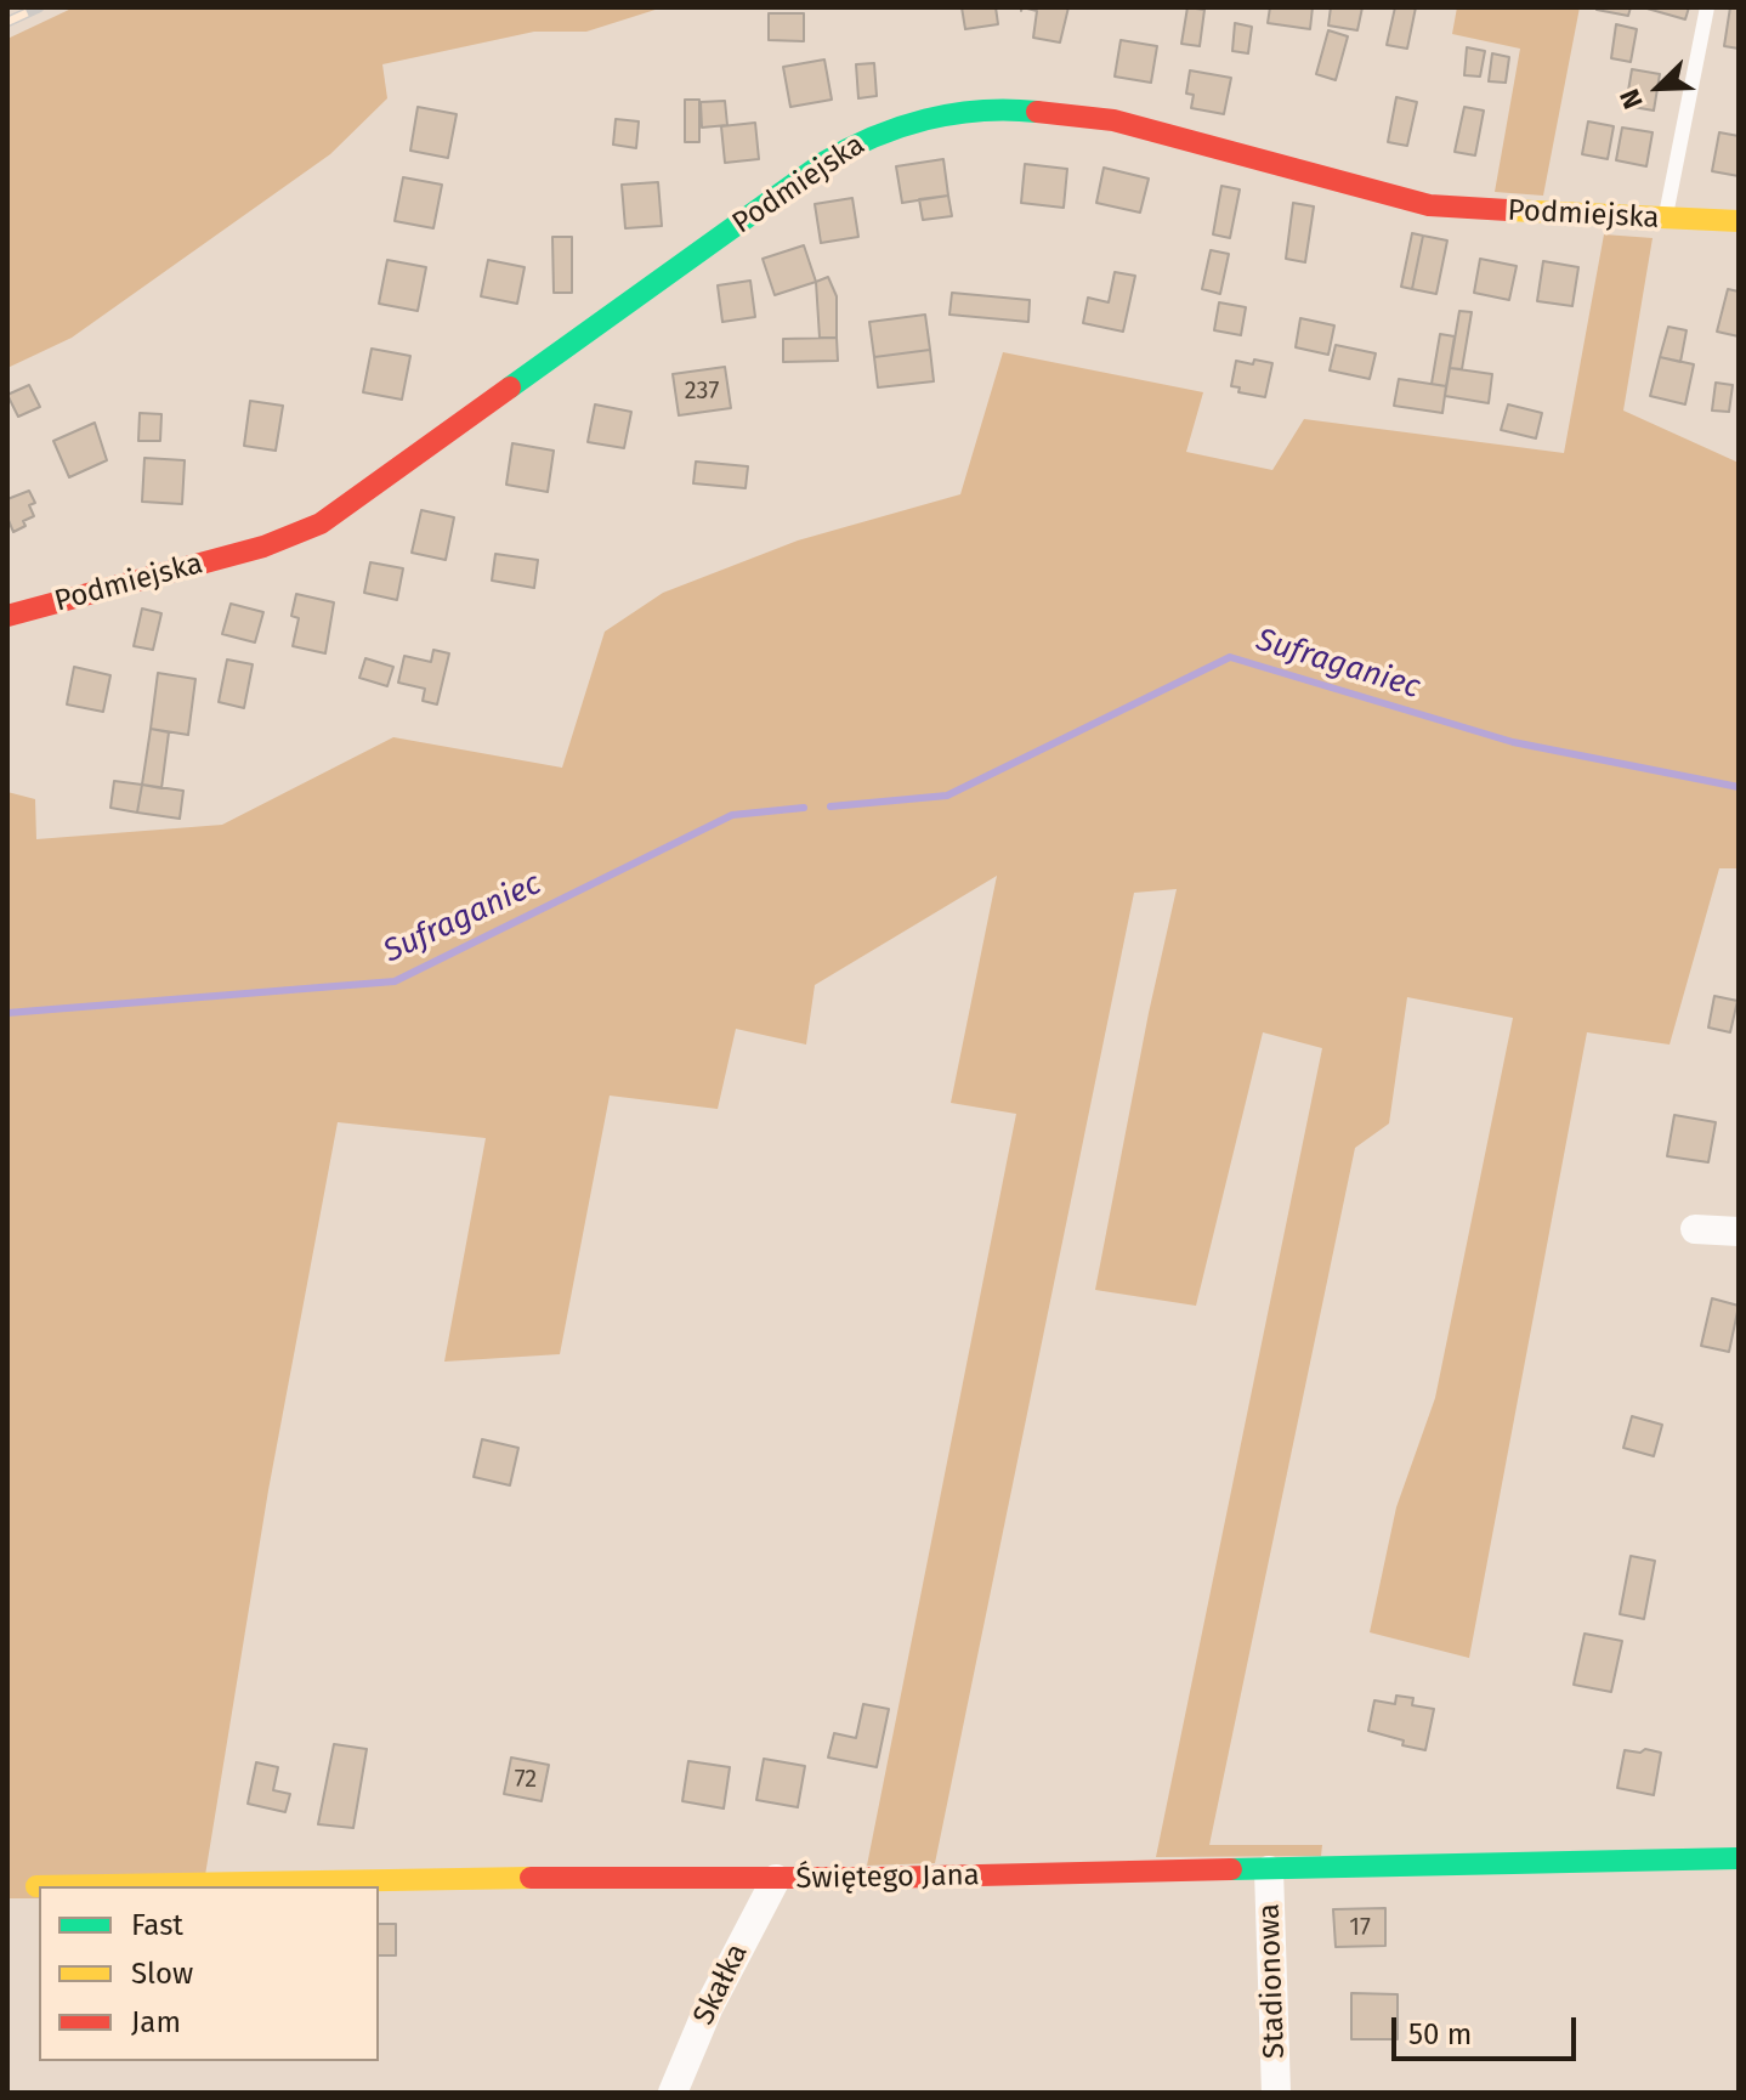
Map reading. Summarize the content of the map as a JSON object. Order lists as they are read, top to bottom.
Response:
{
  "streets": {
    "street": [
      "Podmiejska",
      "Świętego Jana",
      "Stadionowa",
      "Skałka"
    ]
  },
  "crossings": [
    ["Świętego Jana", "Stadionowa"],
    ["Świętego Jana", "Skałka"]
  ],
  "water": ["Sufraganiec"],
  "house_numbers": ["237", "72", "17"],
  "legend": ["Fast", "Slow", "Jam"],
  "scale_bar": "50 m",
  "north": "bottom left"
}
